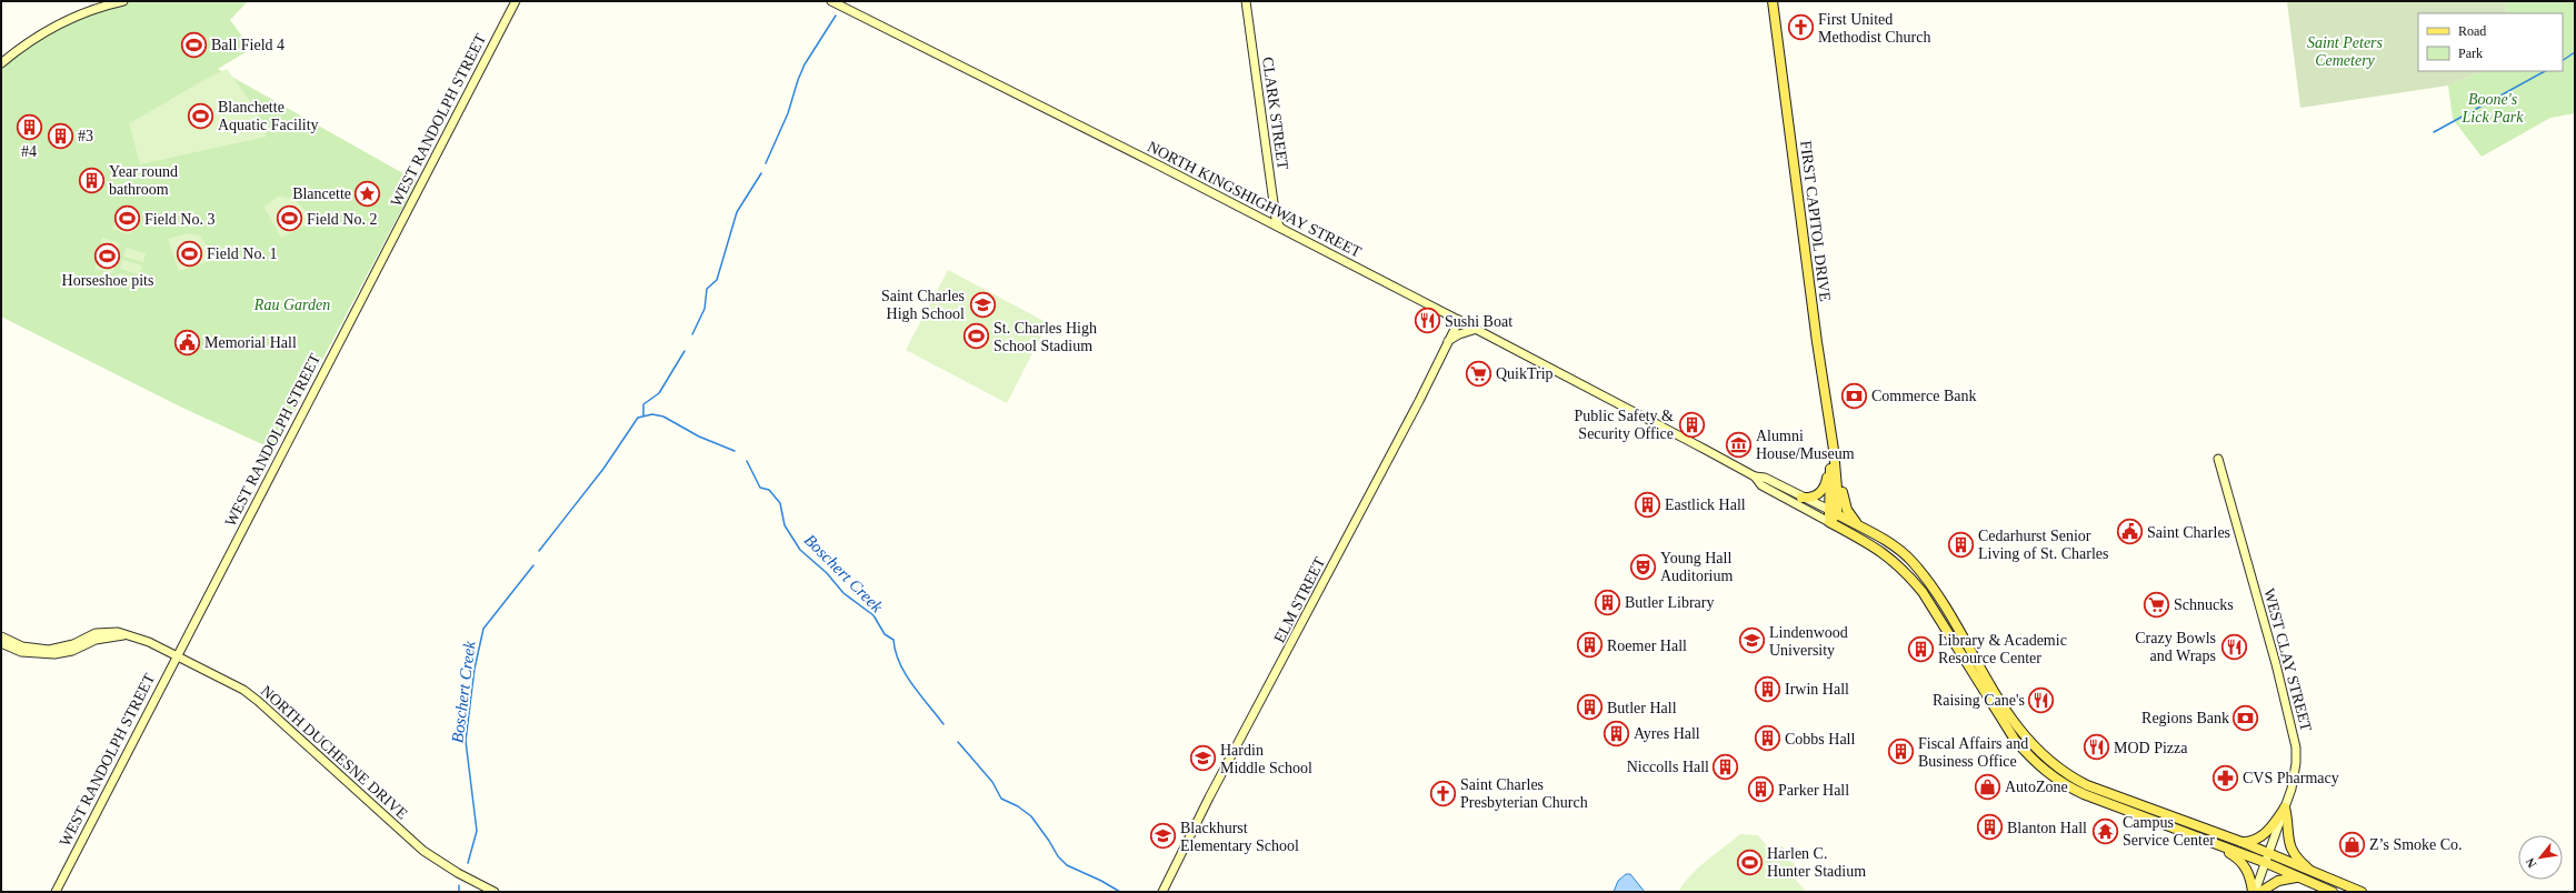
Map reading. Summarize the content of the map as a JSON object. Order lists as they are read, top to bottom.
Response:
{
  "streets": {
    "main road": [
      "CLARK STREET",
      "WEST RANDOLPH STREET",
      "NORTH KINGSHIGHWAY STREET",
      "FIRST CAPITOL DRIVE",
      "ELM STREET",
      "WEST CLAY STREET",
      "NORTH DUCHESNE DRIVE"
    ]
  },
  "crossings": [
    ["CLARK STREET", "NORTH KINGSHIGHWAY STREET"],
    ["WEST RANDOLPH STREET", "NORTH DUCHESNE DRIVE"],
    ["NORTH KINGSHIGHWAY STREET", "ELM STREET"]
  ],
  "water": ["Boschert Creek"],
  "parks": ["Saint Peters Cemetery", "Boone's Lick Park", "Rau Garden"],
  "places": {
    "church": ["First United Methodist Church", "Saint Charles Presbyterian Church"],
    "sports": [
      "Ball Field 4",
      "Blanchette Aquatic Facility",
      "Field No. 3",
      "Field No. 2",
      "Field No. 1",
      "Horseshoe pits",
      "St. Charles High School Stadium",
      "Harlen C. Hunter Stadium"
    ],
    "building": [
      "#4",
      "#3",
      "Year round bathroom",
      "Public Safety & Security Office",
      "Eastlick Hall",
      "Cedarhurst Senior Living of St. Charles",
      "Butler Library",
      "Roemer Hall",
      "Library & Academic Resource Center",
      "Irwin Hall",
      "Butler Hall",
      "Ayres Hall",
      "Cobbs Hall",
      "Fiscal Affairs and Business Office",
      "Niccolls Hall",
      "Parker Hall",
      "Blanton Hall"
    ],
    "place": ["Blancette"],
    "school or university": [
      "Saint Charles High School",
      "Lindenwood University",
      "Hardin Middle School",
      "Blackhurst Elementary School"
    ],
    "restaurant": [
      "Sushi Boat",
      "Crazy Bowls and Wraps",
      "Raising Cane's",
      "MOD Pizza"
    ],
    "public building": ["Memorial Hall", "Saint Charles"],
    "supermarket": ["QuikTrip", "Schnucks"],
    "bank": ["Commerce Bank", "Regions Bank"],
    "museum": ["Alumni House/Museum"],
    "theatre": ["Young Hall Auditorium"],
    "pharmacy": ["CVS Pharmacy"],
    "shop": ["AutoZone", "Z’s Smoke Co."],
    "temple": ["Campus Service Center"]
  },
  "legend": ["Road", "Park"],
  "north": "bottom left"
}
